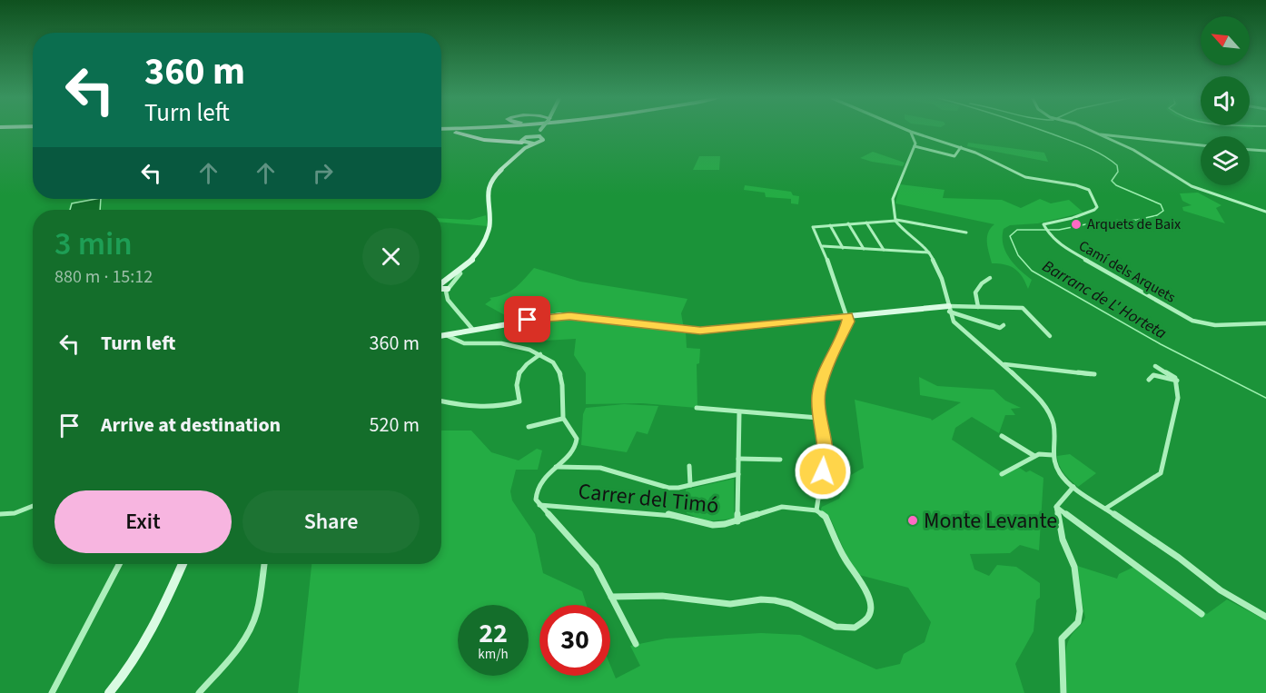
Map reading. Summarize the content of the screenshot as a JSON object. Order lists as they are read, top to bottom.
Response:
{
  "streets": {
    "street": ["Camí dels Arquets", "Carrer del Timó"]
  },
  "water": ["Barranc de L' Horteta"],
  "places": ["Arquets de Baix", "Monte Levante"],
  "north": "top left",
  "page": {
    "turn": ["360 m", "Turn left"],
    "heading": ["3 min", "880 m · 15:12"],
    "list": [
      {
        "name": "Turn left",
        "value": "360 m"
      },
      {
        "name": "Arrive at destination",
        "value": "520 m"
      }
    ],
    "buttons": ["Exit", "Share"],
    "speed": "22 km/h",
    "limit": "30"
  }
}
